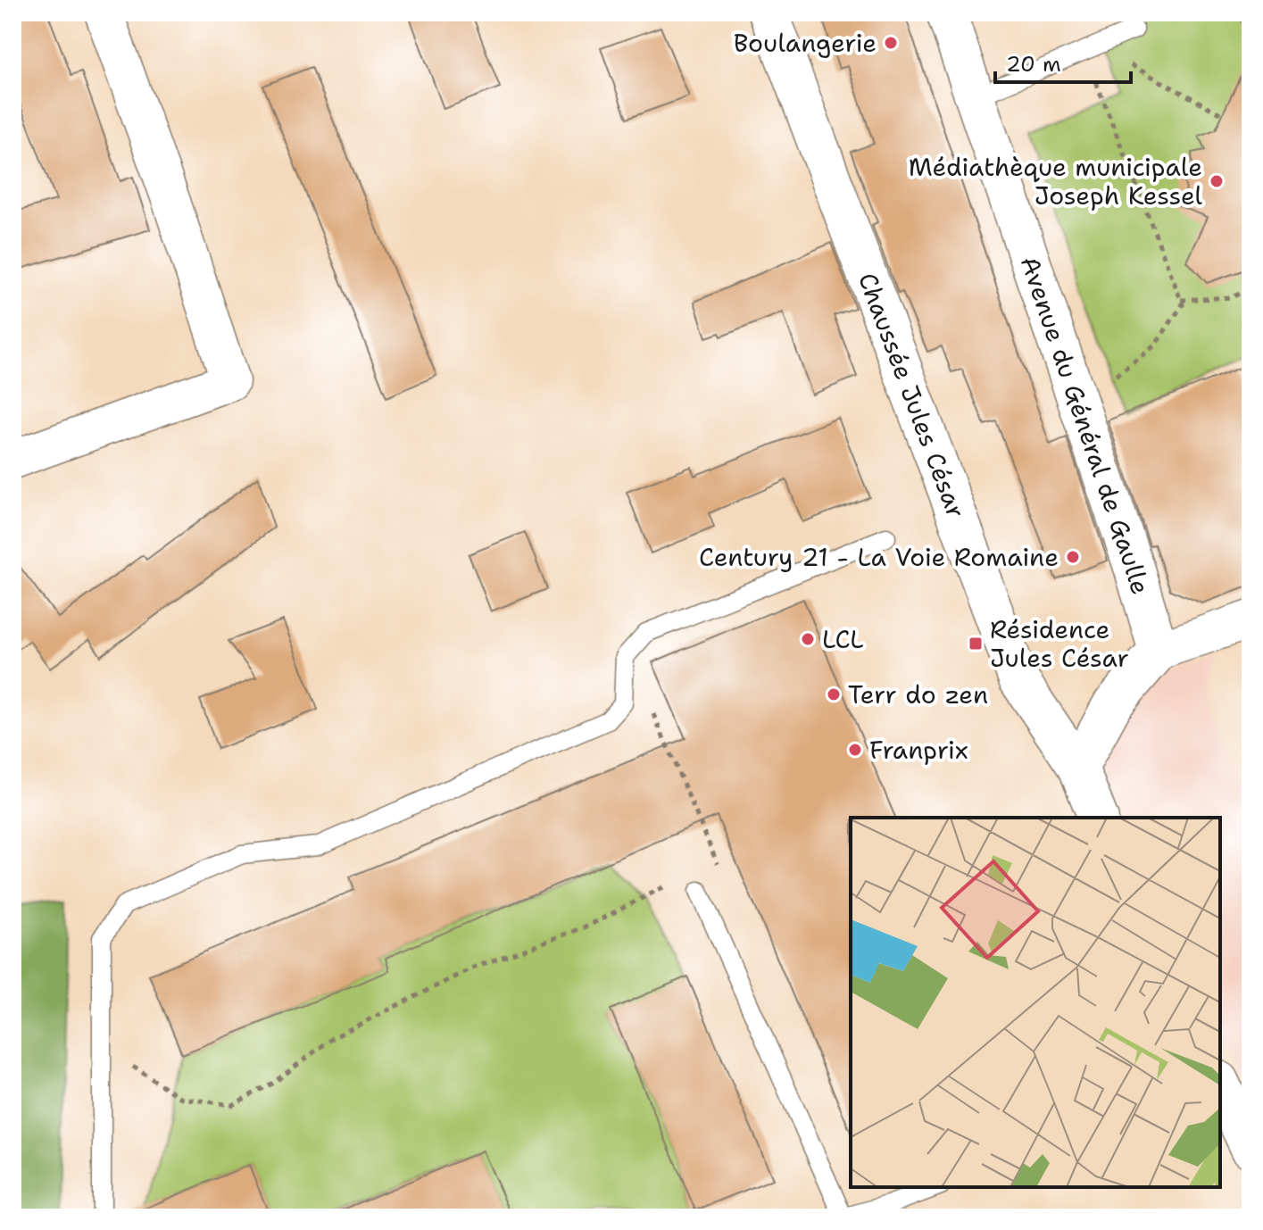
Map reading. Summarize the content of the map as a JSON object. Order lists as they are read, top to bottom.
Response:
{
  "streets": {
    "street": ["Chaussée Jules César", "Avenue du Général de Gaulle"]
  },
  "places": {
    "other": [
      "Boulangerie",
      "Médiathèque municipale Joseph Kessel",
      "Century 21 - La Voie Romaine",
      "LCL",
      "Terr do zen",
      "Franprix"
    ],
    "transit": ["Résidence Jules César"]
  },
  "scale_bar": "20 m"
}
